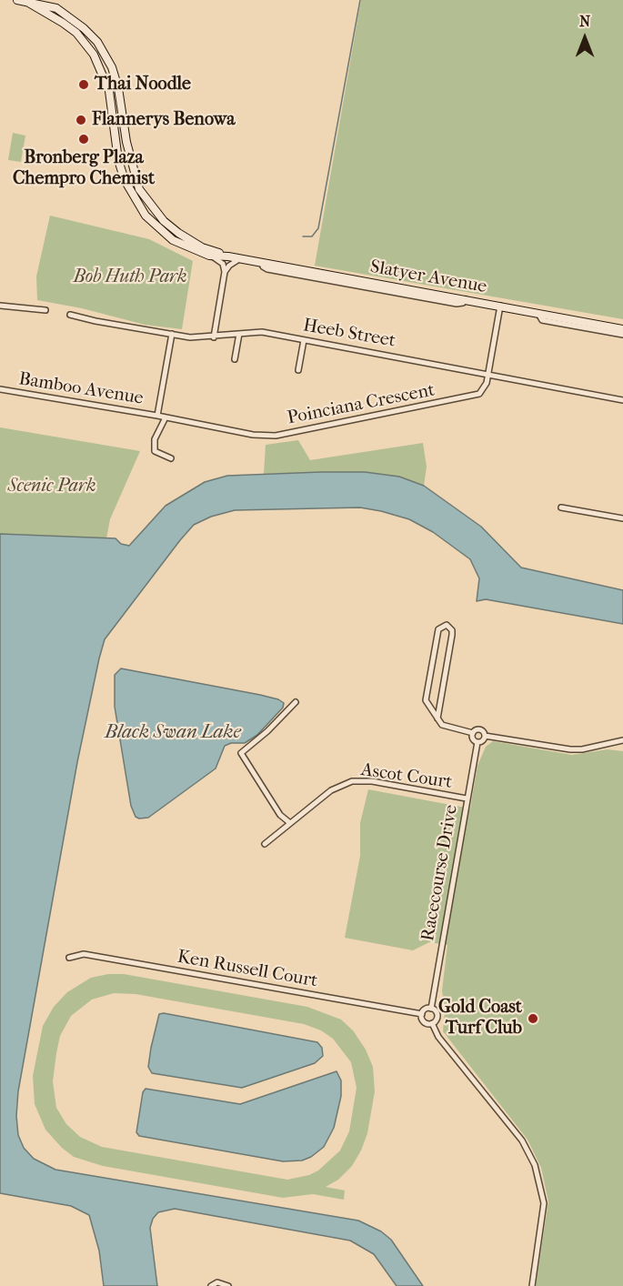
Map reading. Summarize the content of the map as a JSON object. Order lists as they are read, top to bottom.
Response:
{
  "streets": {
    "main road": ["Slatyer Avenue"],
    "street": [
      "Heeb Street",
      "Bamboo Avenue",
      "Poinciana Crescent",
      "Ascot Court",
      "Racecourse Drive",
      "Ken Russell Court"
    ]
  },
  "crossings": [
    ["Slatyer Avenue", "Poinciana Crescent"],
    ["Heeb Street", "Poinciana Crescent"],
    ["Bamboo Avenue", "Poinciana Crescent"],
    ["Ascot Court", "Racecourse Drive"],
    ["Racecourse Drive", "Ken Russell Court"]
  ],
  "water": ["Black Swan Lake"],
  "parks": ["Bob Huth Park", "Scenic Park"],
  "places": [
    "Thai Noodle",
    "Flannerys Benowa",
    "Bronberg Plaza Chempro Chemist",
    "Gold Coast Turf Club"
  ],
  "north": "top"
}
